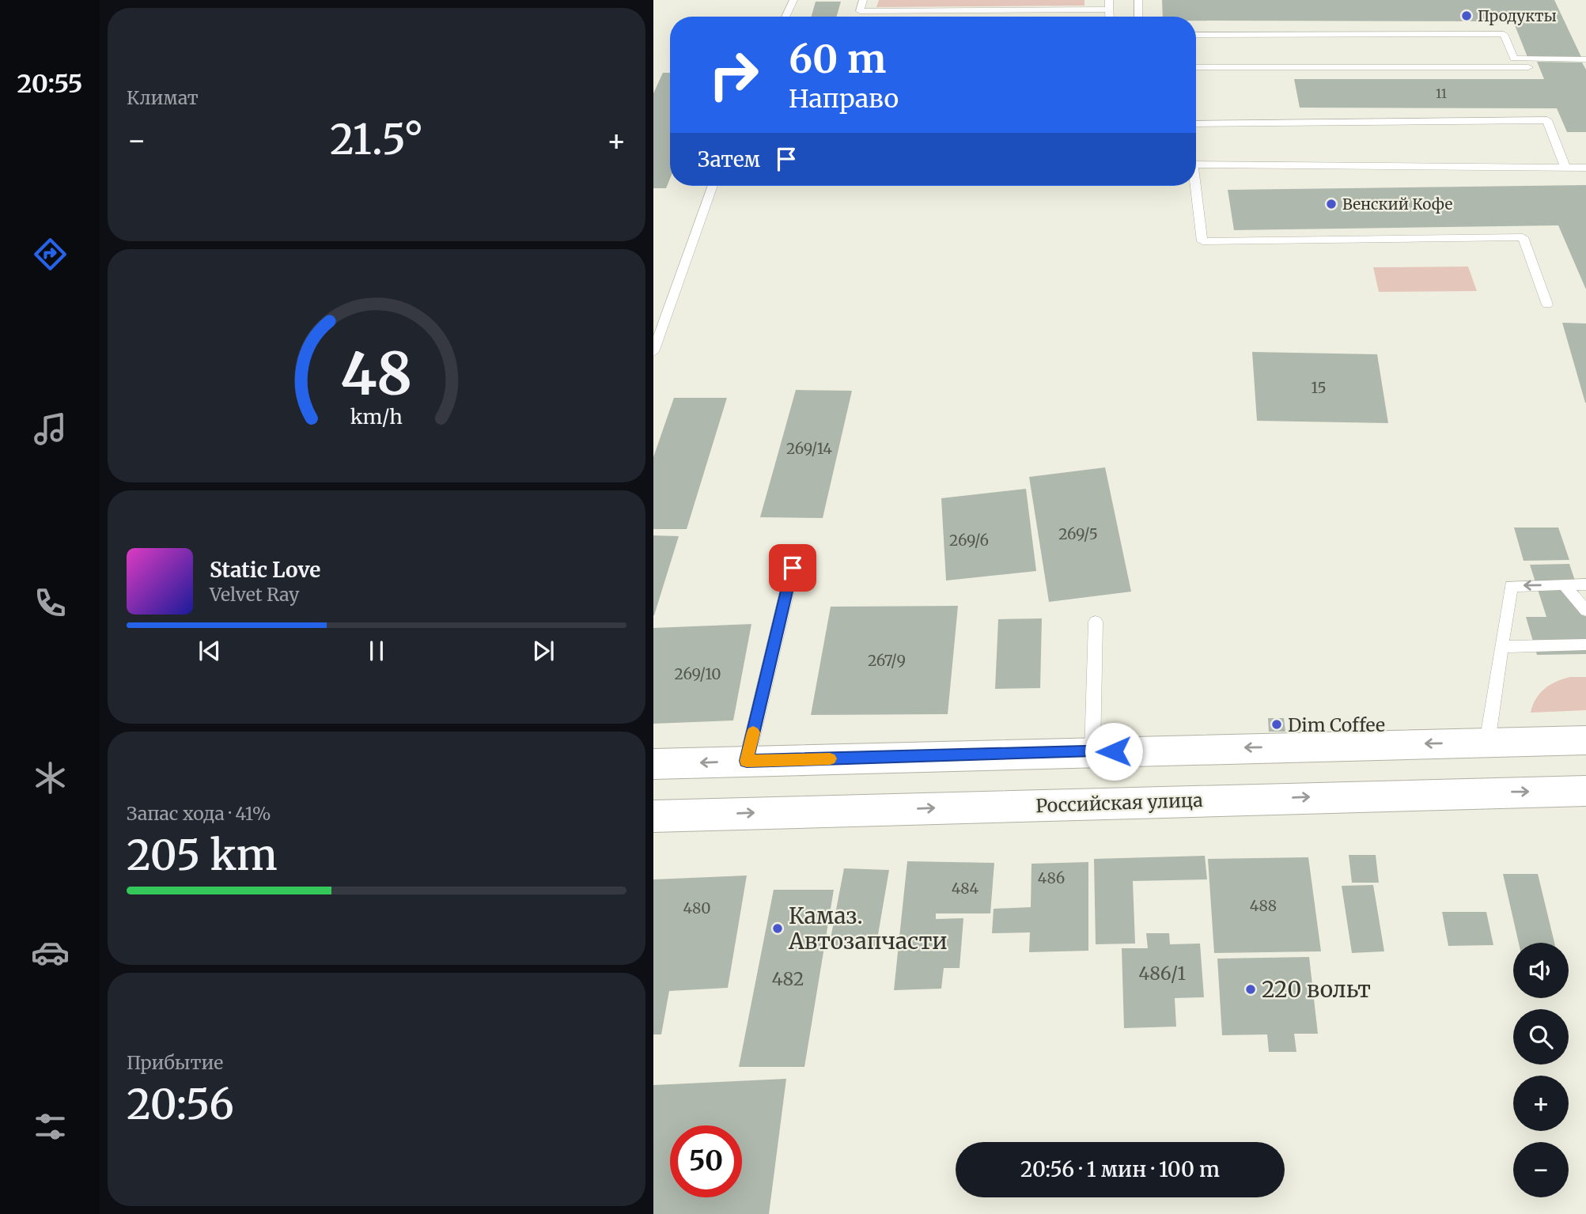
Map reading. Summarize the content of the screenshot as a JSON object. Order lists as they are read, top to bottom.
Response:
{
  "streets": {
    "main road": ["Российская улица"]
  },
  "places": [
    "Продукты",
    "Венский Кофе",
    "Dim Coffee",
    "Камаз. Автозапчасти",
    "220 вольт"
  ],
  "house_numbers": [
    "11",
    "15",
    "269/14",
    "269/5",
    "269/6",
    "267/9",
    "269/10",
    "486",
    "484",
    "488",
    "480",
    "486/1",
    "482"
  ],
  "page": {
    "tabs": "20:55",
    "tile": [
      "Климат",
      ["Запас хода · 41%", "205 km"],
      ["Прибытие", "20:56"]
    ],
    "turn": ["60 m", "Направо"],
    "heat": ["−", "21.5°", "+"],
    "then": "Затем",
    "song": ["Static Love", "Velvet Ray"],
    "map_buttons": ["+", "−"],
    "limit": "50",
    "trip": "20:56 · 1 мин · 100 m",
    "gauge": ["48", "km/h"]
  }
}
